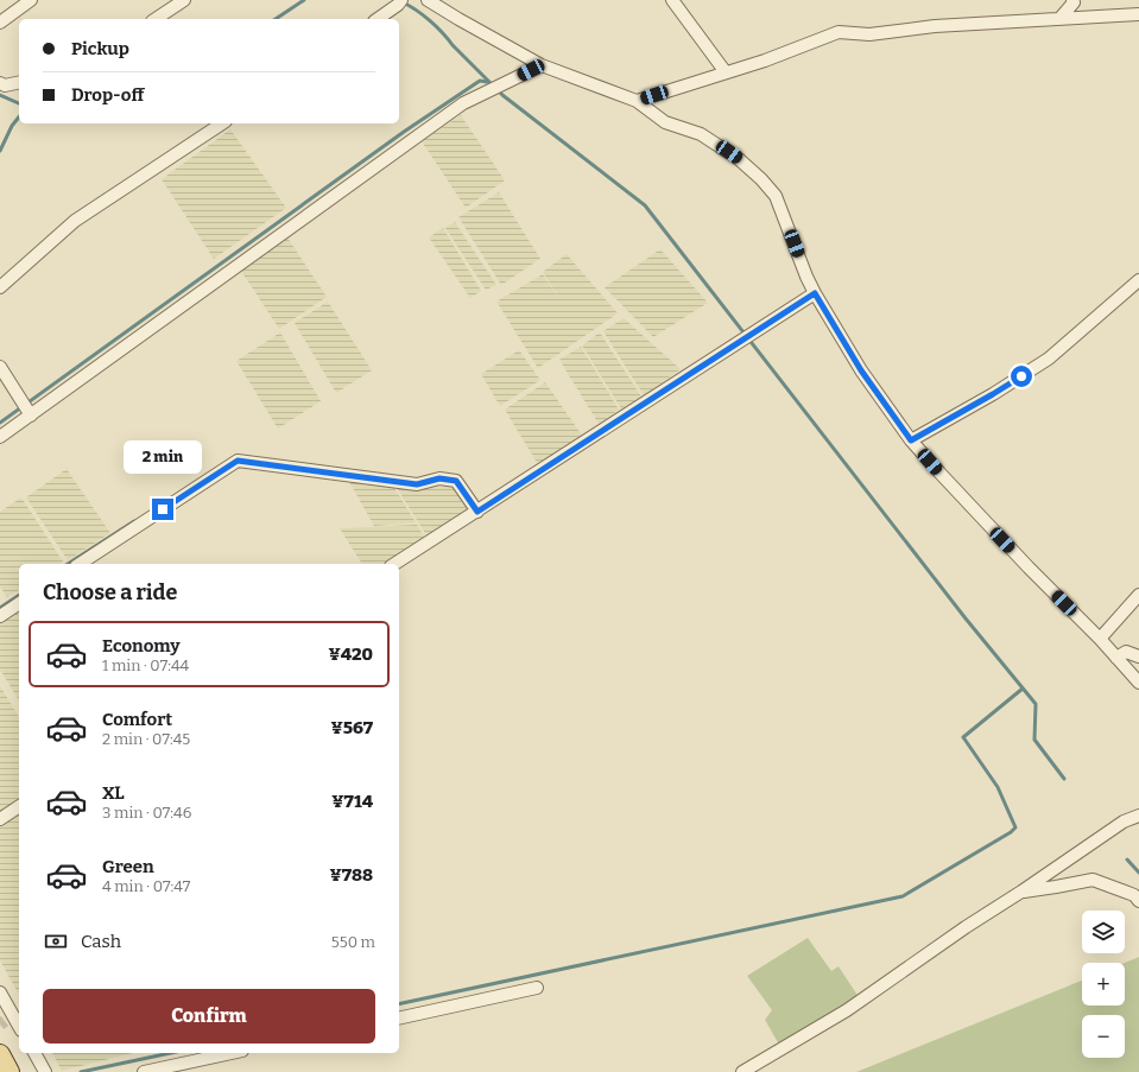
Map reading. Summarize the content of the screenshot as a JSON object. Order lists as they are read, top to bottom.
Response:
{
  "page": {
    "banner": ["Pickup", "Drop-off"],
    "bubble": "2 min",
    "heading": "Choose a ride",
    "list": [
      {
        "name": "Economy",
        "note": "1 min · 07:44",
        "value": "¥420"
      },
      {
        "name": "Comfort",
        "note": "2 min · 07:45",
        "value": "¥567"
      },
      {
        "name": "XL",
        "note": "3 min · 07:46",
        "value": "¥714"
      },
      {
        "name": "Green",
        "note": "4 min · 07:47",
        "value": "¥788"
      }
    ],
    "map_buttons": ["+", "−"],
    "pay": ["Cash", "550 m"],
    "buttons": "Confirm"
  }
}
